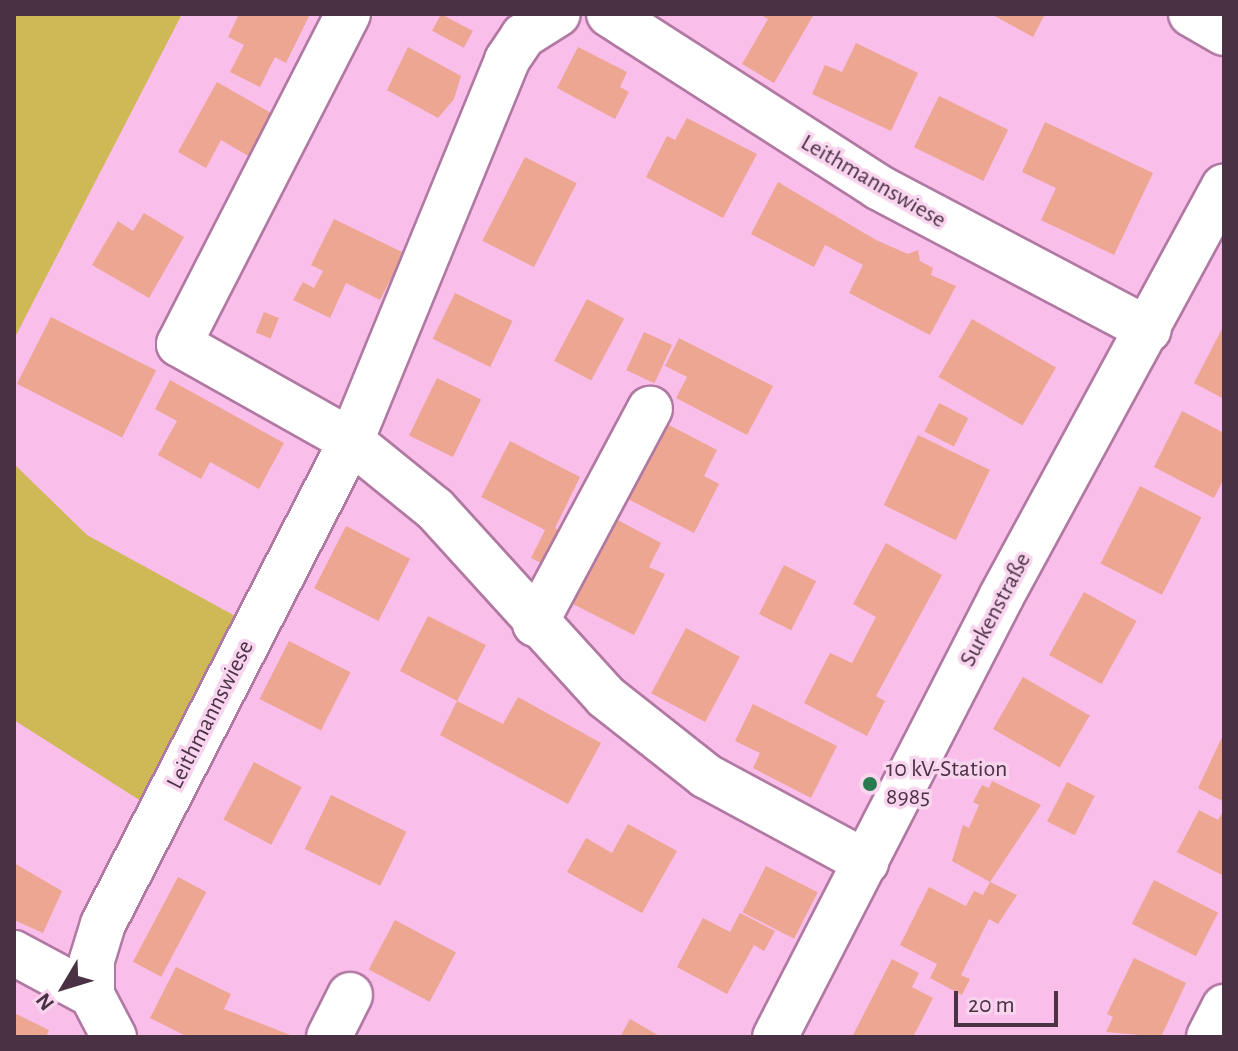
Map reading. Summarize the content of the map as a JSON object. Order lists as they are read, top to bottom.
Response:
{
  "streets": {
    "street": ["Leithmannswiese", "Surkenstraße"]
  },
  "crossings": [
    ["Leithmannswiese", "Surkenstraße"]
  ],
  "places": ["10 kV-Station 8985"],
  "scale_bar": "20 m",
  "north": "bottom left"
}
